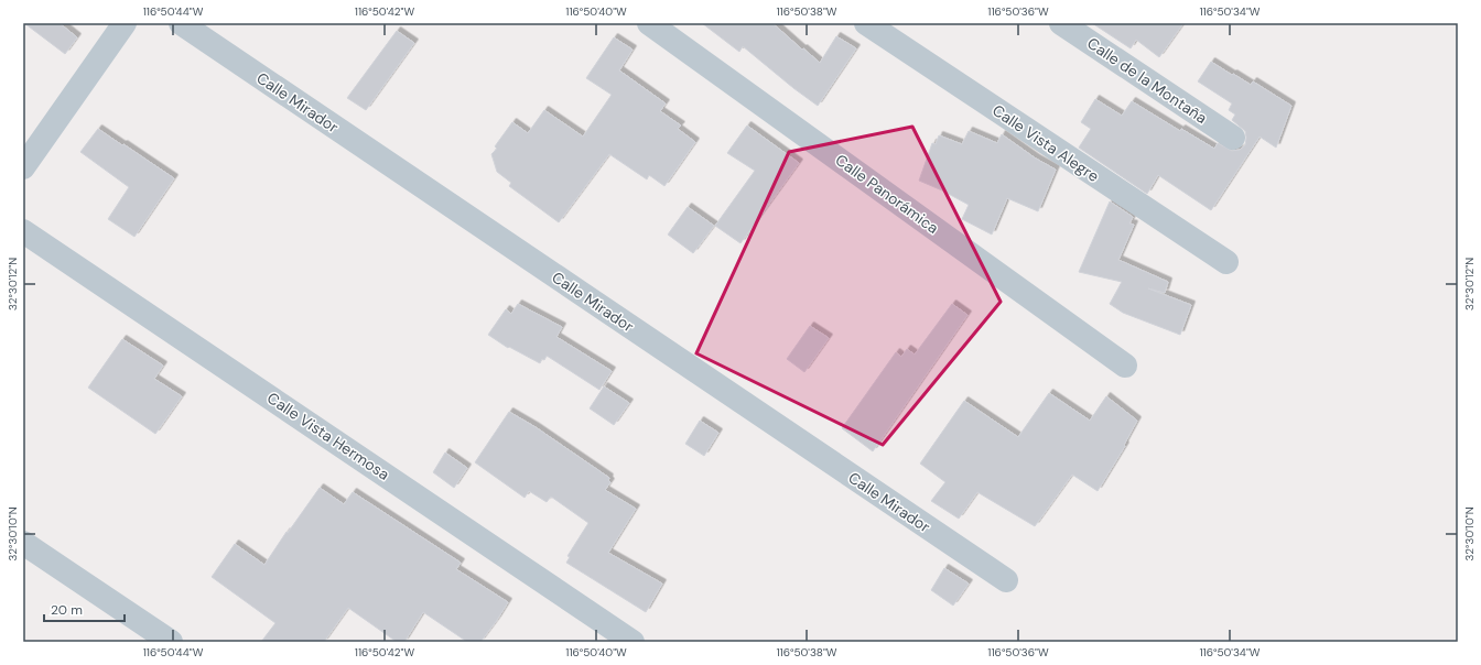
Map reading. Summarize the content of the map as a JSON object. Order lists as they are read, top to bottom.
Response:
{
  "streets": {
    "street": [
      "Calle de la Montaña",
      "Calle Mirador",
      "Calle Vista Alegre",
      "Calle Panorámica",
      "Calle Vista Hermosa"
    ]
  },
  "scale_bar": "20 m",
  "coordinates": [
    "116°50'44\"W",
    "116°50'42\"W",
    "116°50'40\"W",
    "116°50'38\"W",
    "116°50'36\"W",
    "116°50'34\"W",
    "32°30'12\"N",
    "32°30'10\"N"
  ]
}
